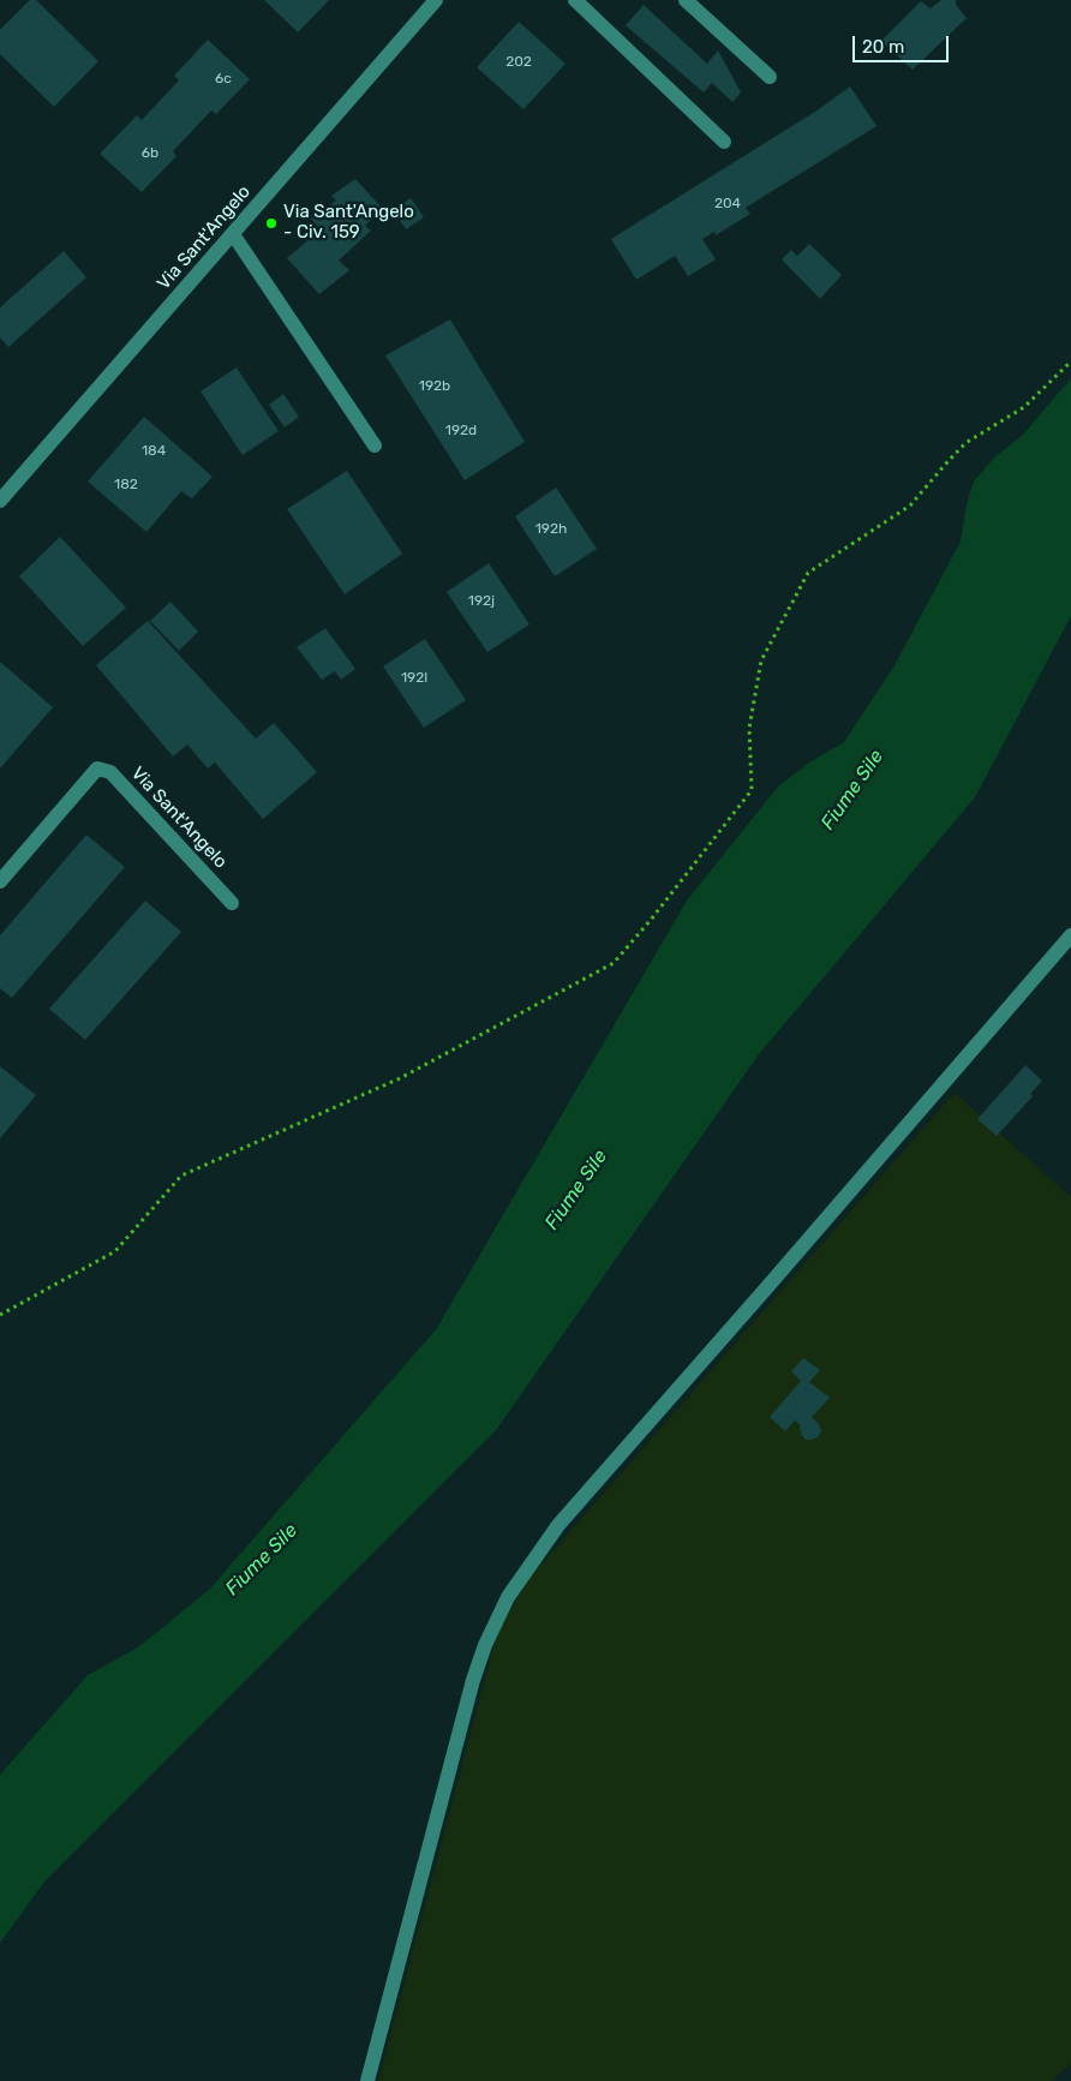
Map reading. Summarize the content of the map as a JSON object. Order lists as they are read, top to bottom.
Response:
{
  "streets": {
    "street": ["Via Sant'Angelo"]
  },
  "water": ["Fiume Sile"],
  "places": ["Via Sant'Angelo - Civ. 159"],
  "house_numbers": [
    "202",
    "6c",
    "6b",
    "204",
    "192b",
    "192d",
    "184",
    "182",
    "192h",
    "192j",
    "192l"
  ],
  "scale_bar": "20 m"
}
